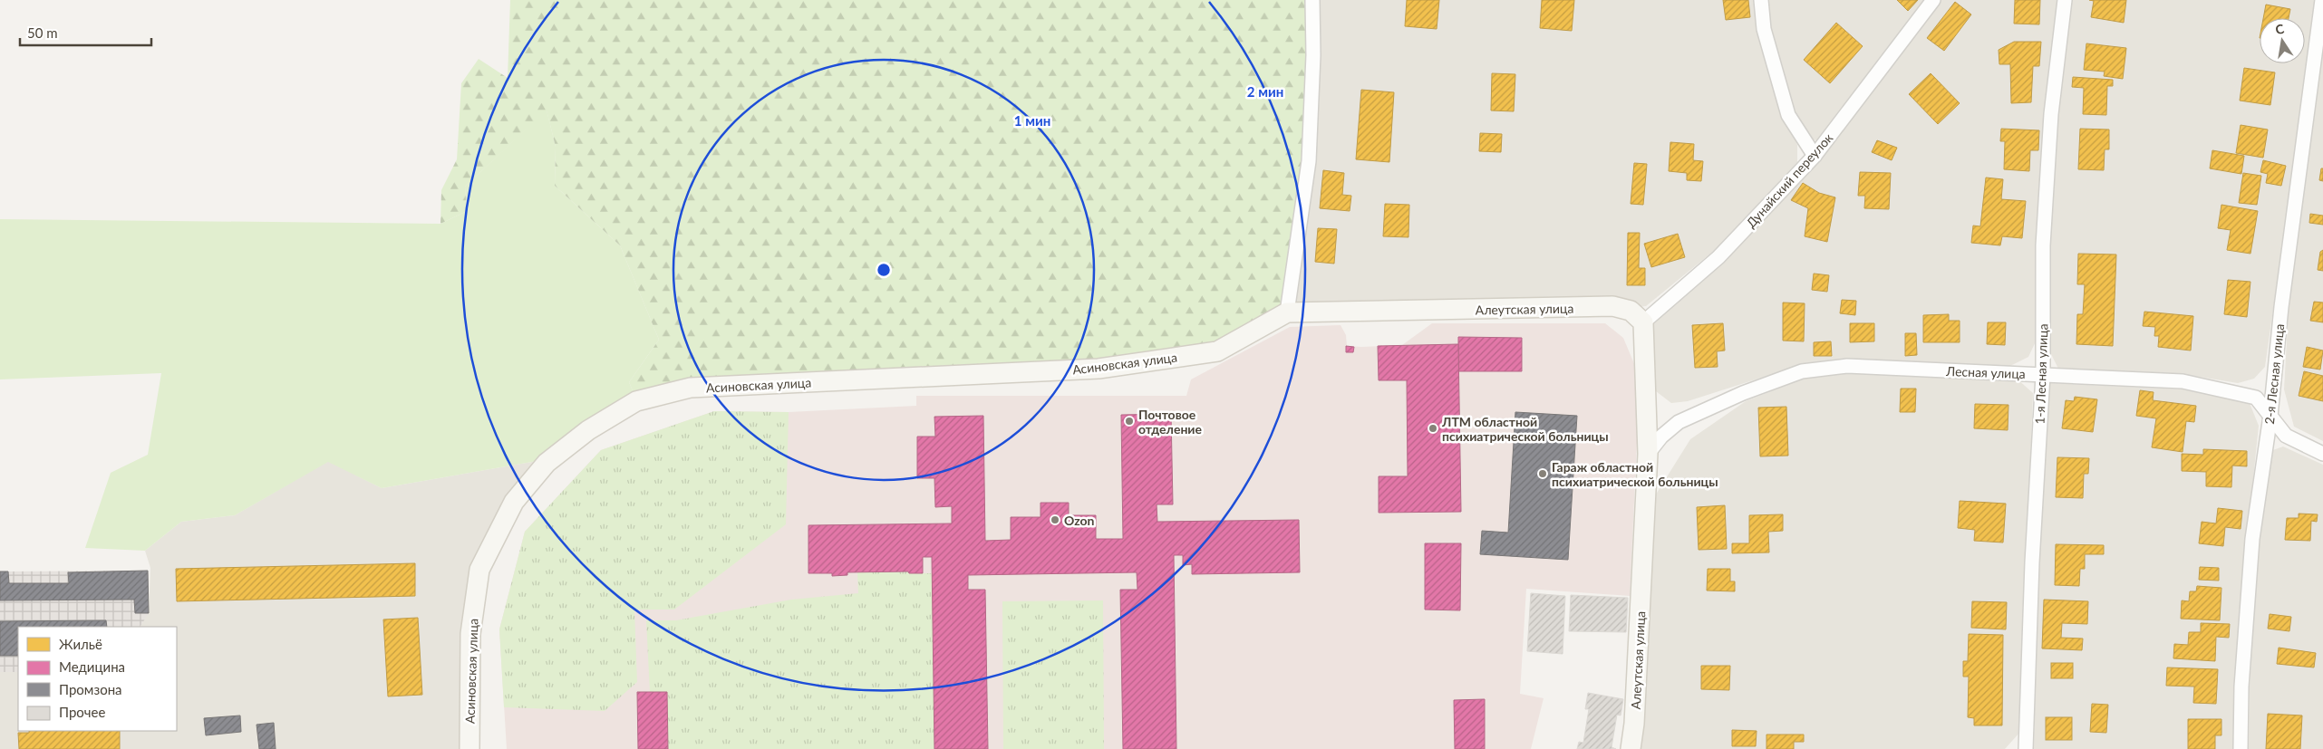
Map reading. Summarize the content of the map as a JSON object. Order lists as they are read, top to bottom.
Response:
{
  "streets": {
    "street": [
      "Дунайский переулок",
      "Алеутская улица",
      "Асиновская улица",
      "Лесная улица",
      "1-я Лесная улица",
      "2-я Лесная улица"
    ]
  },
  "crossings": [
    ["Дунайский переулок", "Алеутская улица"],
    ["Алеутская улица", "Асиновская улица"],
    ["Алеутская улица", "Лесная улица"],
    ["Лесная улица", "1-я Лесная улица"],
    ["Лесная улица", "2-я Лесная улица"]
  ],
  "places": [
    "Почтовое отделение",
    "ЛТМ областной психиатрической больницы",
    "Гараж областной психиатрической больницы",
    "Ozon"
  ],
  "legend": [
    "Жильё",
    "Медицина",
    "Промзона",
    "Прочее"
  ],
  "scale_bar": "50 m",
  "north": "top",
  "rings": ["2 мин", "1 мин"]
}
